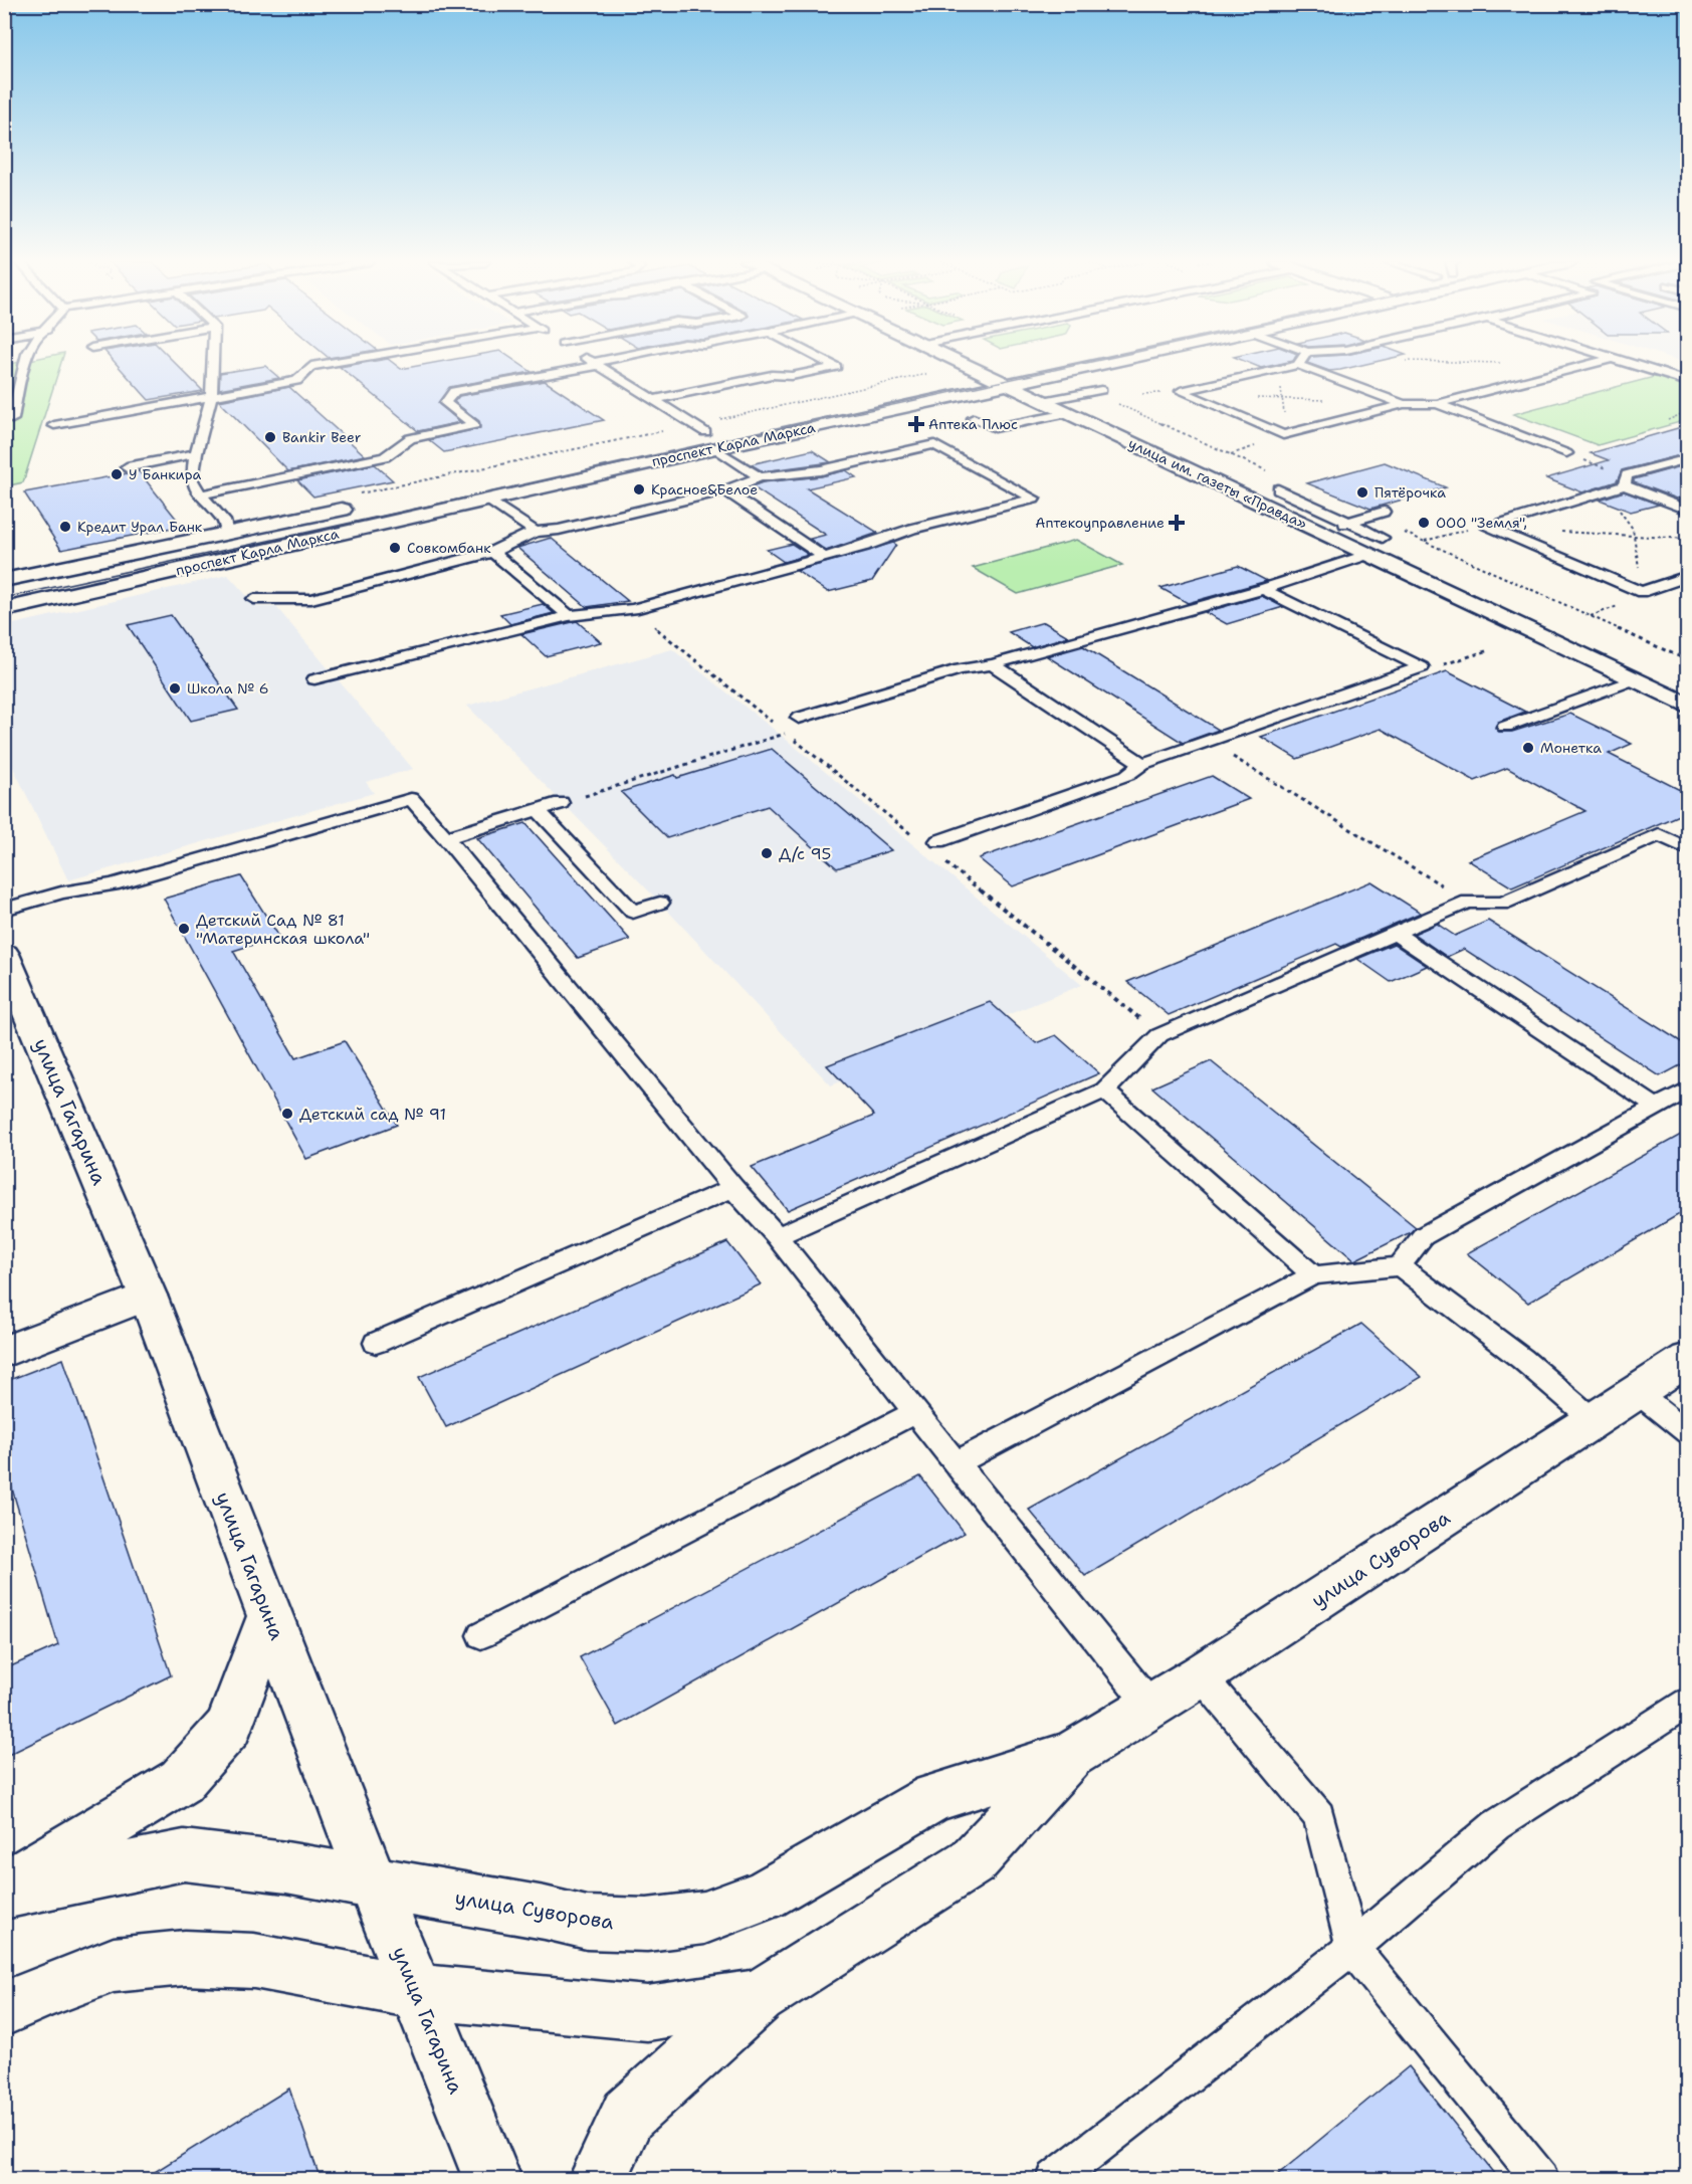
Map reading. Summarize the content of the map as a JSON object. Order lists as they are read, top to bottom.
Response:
{
  "streets": {
    "main road": [
      "проспект Карла Маркса",
      "улица им. газеты «Правда»",
      "улица Гагарина",
      "улица Суворова"
    ]
  },
  "crossings": [
    ["проспект Карла Маркса", "улица им. газеты «Правда»"],
    ["улица Гагарина", "улица Суворова"]
  ],
  "places": {
    "health": ["Аптека Плюс", "Аптекоуправление"],
    "other": [
      "Bankir Beer",
      "У Банкира",
      "Красное&Белое",
      "Пятёрочка",
      "ООО \"Земля\",",
      "Кредит Урал Банк",
      "Совкомбанк",
      "Школа № 6",
      "Монетка",
      "Д/с 95",
      "Детский Сад № 81 \"Материнская школа\"",
      "Детский сад № 91"
    ]
  }
}
